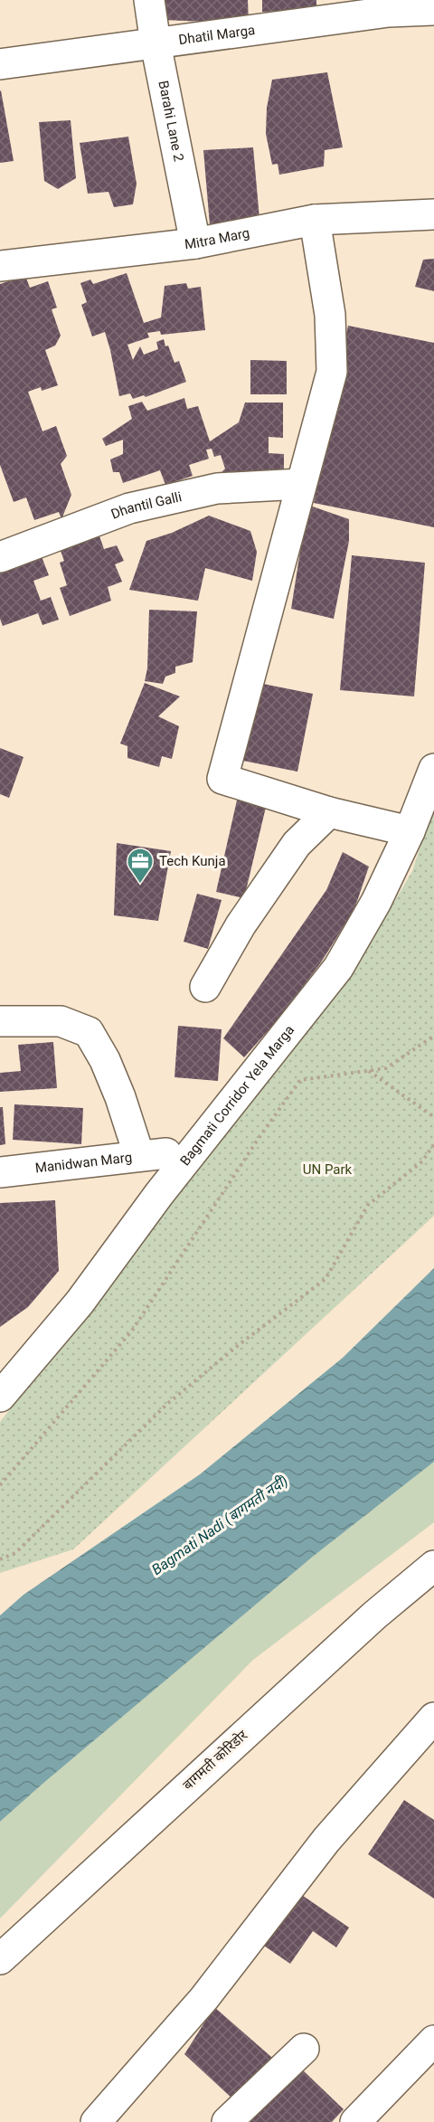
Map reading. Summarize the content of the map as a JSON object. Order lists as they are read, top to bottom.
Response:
{
  "streets": {
    "street": [
      "Dhatil Marga",
      "Barahi Lane 2",
      "Mitra Marg",
      "Dhantil Galli",
      "Bagmati Corridor Yela Marga",
      "Manidwan Marg",
      "बागमती कोरिडोर"
    ]
  },
  "crossings": [
    ["Dhatil Marga", "Barahi Lane 2"],
    ["Barahi Lane 2", "Mitra Marg"]
  ],
  "water": ["Bagmati Nadi (बागमती नदी)"],
  "parks": ["UN Park"],
  "places": {
    "office": ["Tech Kunja"]
  }
}
